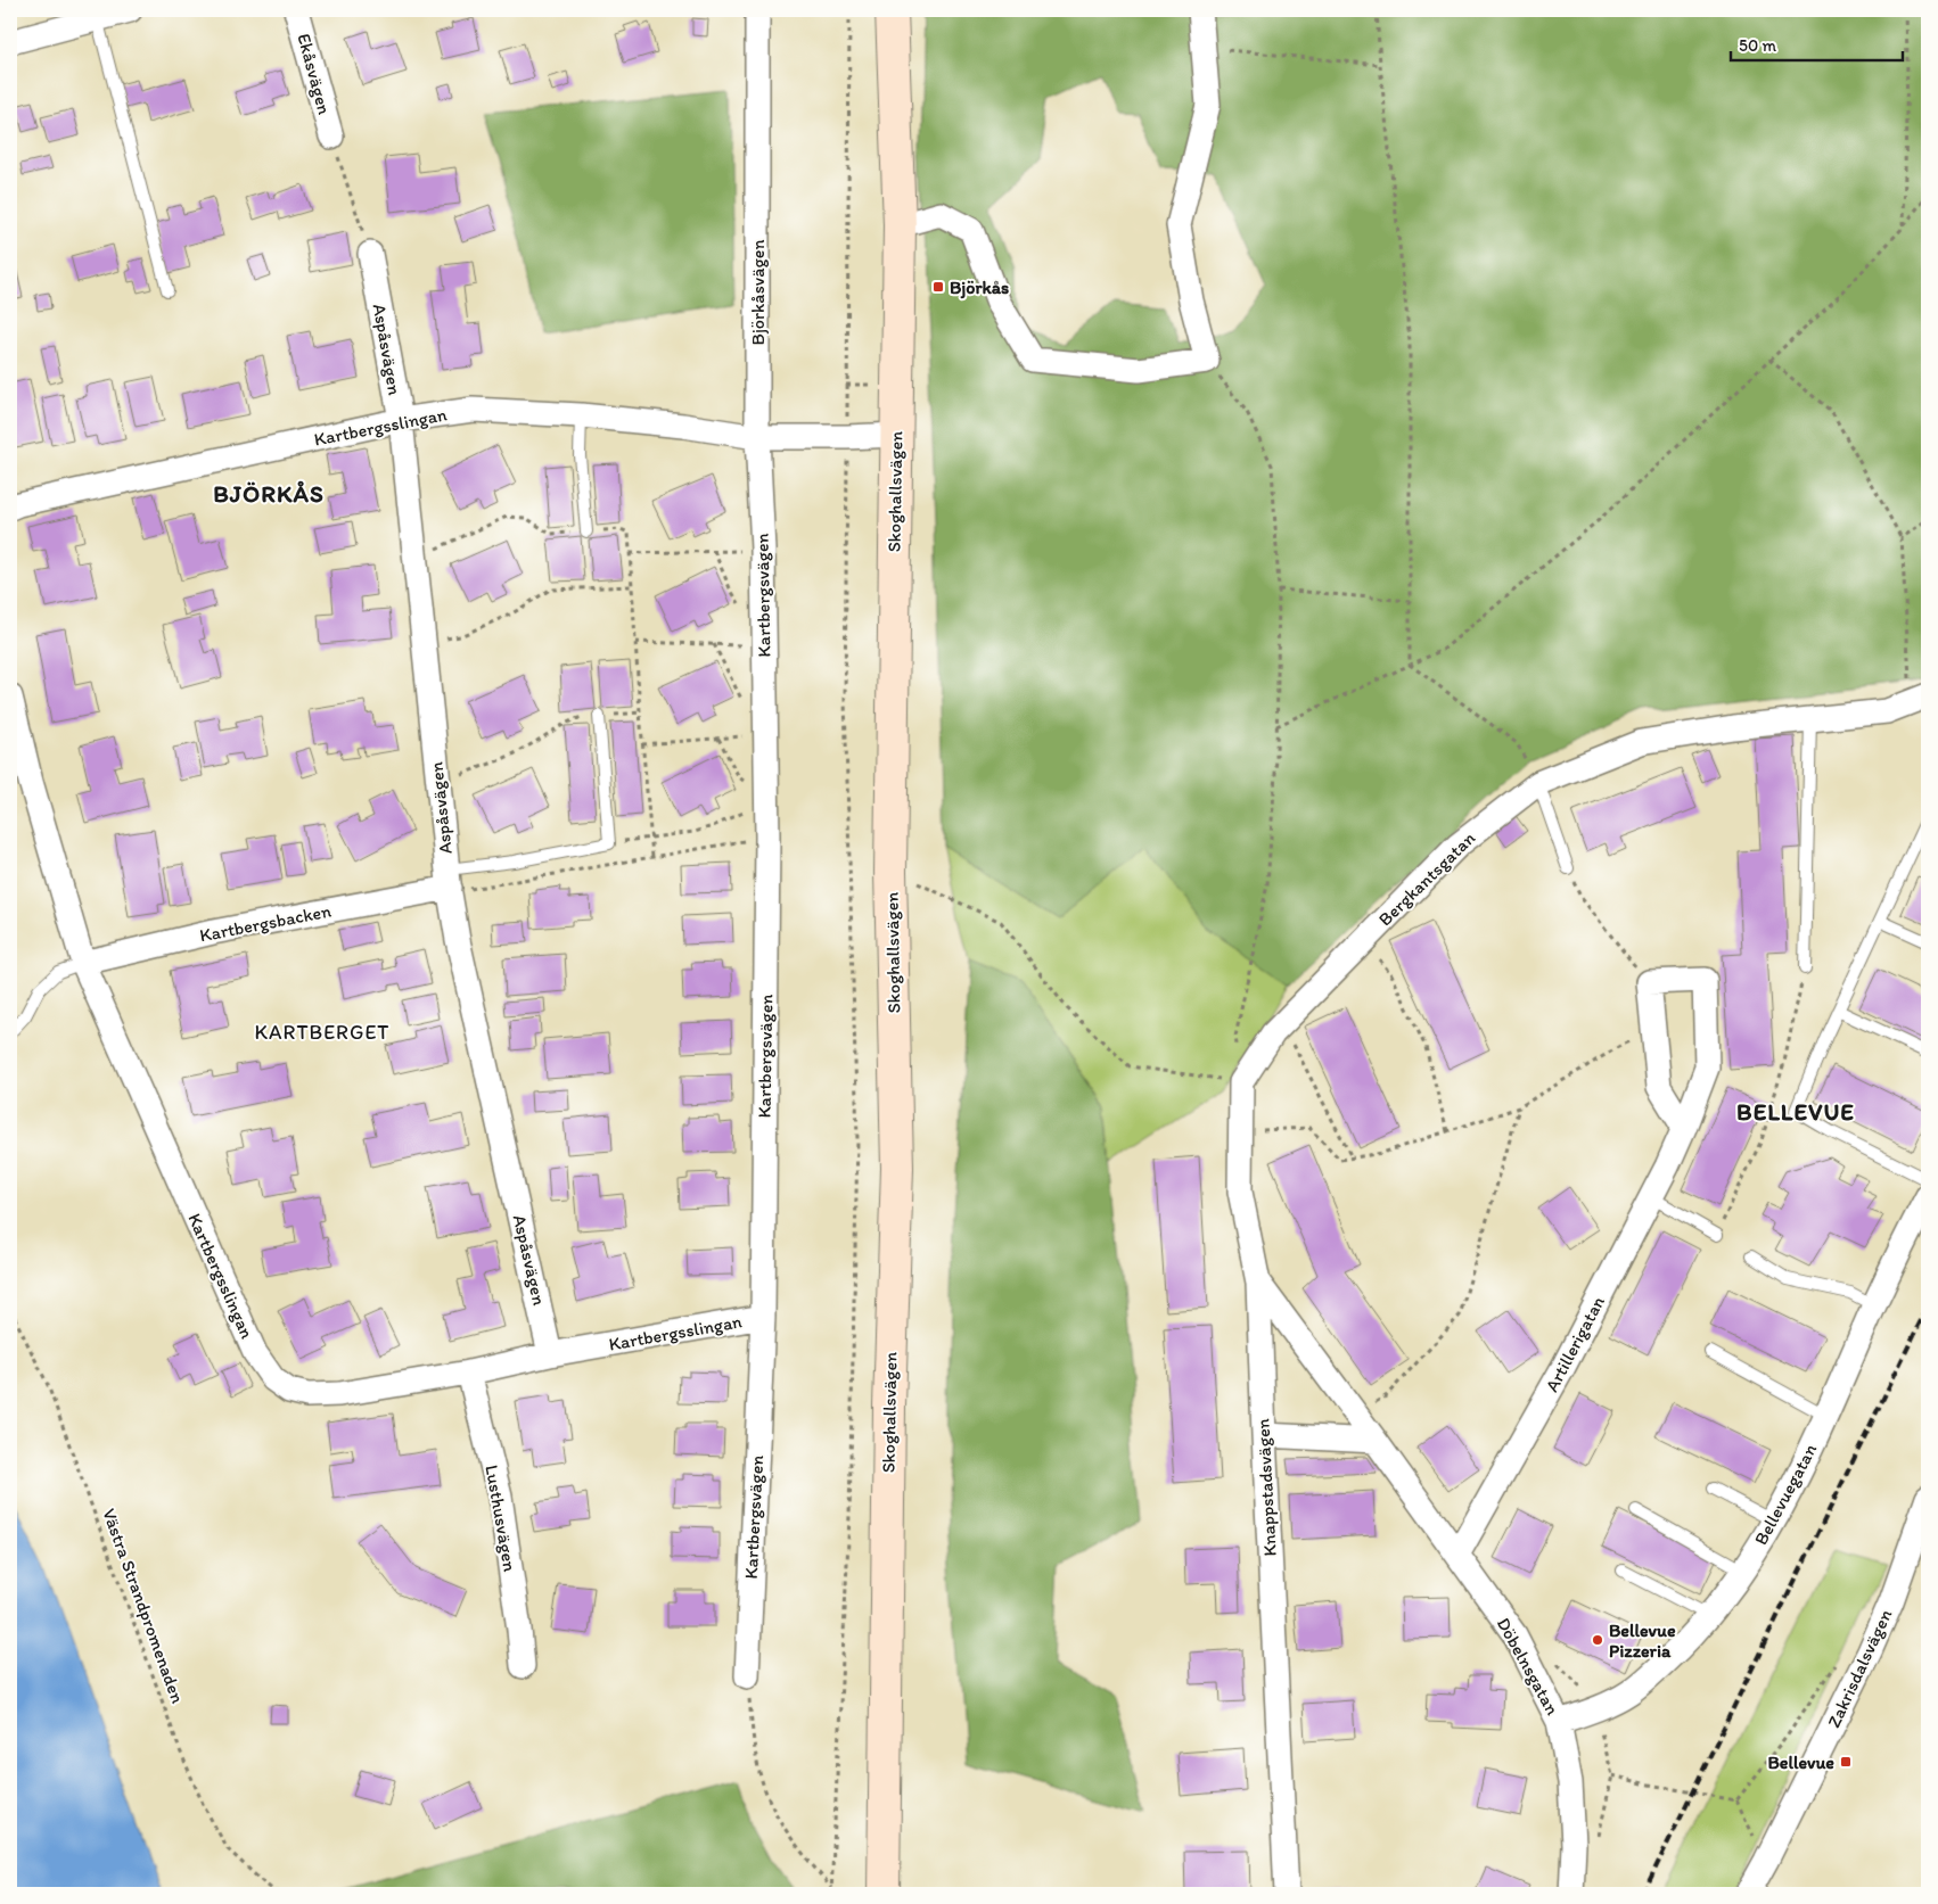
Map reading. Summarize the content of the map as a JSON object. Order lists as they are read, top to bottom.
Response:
{
  "streets": {
    "main road": ["Skoghallsvägen"],
    "street": [
      "Ekåsvägen",
      "Björkåsvägen",
      "Aspåsvägen",
      "Kartbergsslingan",
      "Kartbergsvägen",
      "Bergkantsgatan",
      "Kartbergsbacken",
      "Artillerigatan",
      "Knappstadsvägen",
      "Bellevuegatan",
      "Lusthusvägen",
      "Döbelnsgatan",
      "Zakrisdalsvägen"
    ],
    "path": ["Västra Strandpromenaden"]
  },
  "crossings": [
    ["Björkåsvägen", "Kartbergsslingan"],
    ["Björkåsvägen", "Kartbergsvägen"],
    ["Aspåsvägen", "Kartbergsslingan"],
    ["Aspåsvägen", "Kartbergsbacken"],
    ["Kartbergsslingan", "Kartbergsvägen"],
    ["Kartbergsslingan", "Kartbergsbacken"],
    ["Kartbergsslingan", "Lusthusvägen"],
    ["Bergkantsgatan", "Knappstadsvägen"],
    ["Artillerigatan", "Döbelnsgatan"],
    ["Knappstadsvägen", "Döbelnsgatan"],
    ["Bellevuegatan", "Döbelnsgatan"]
  ],
  "districts": ["BJÖRKÅS", "KARTBERGET", "BELLEVUE"],
  "places": {
    "transit": ["Björkås", "Bellevue"],
    "other": ["Bellevue Pizzeria"]
  },
  "scale_bar": "50 m"
}
